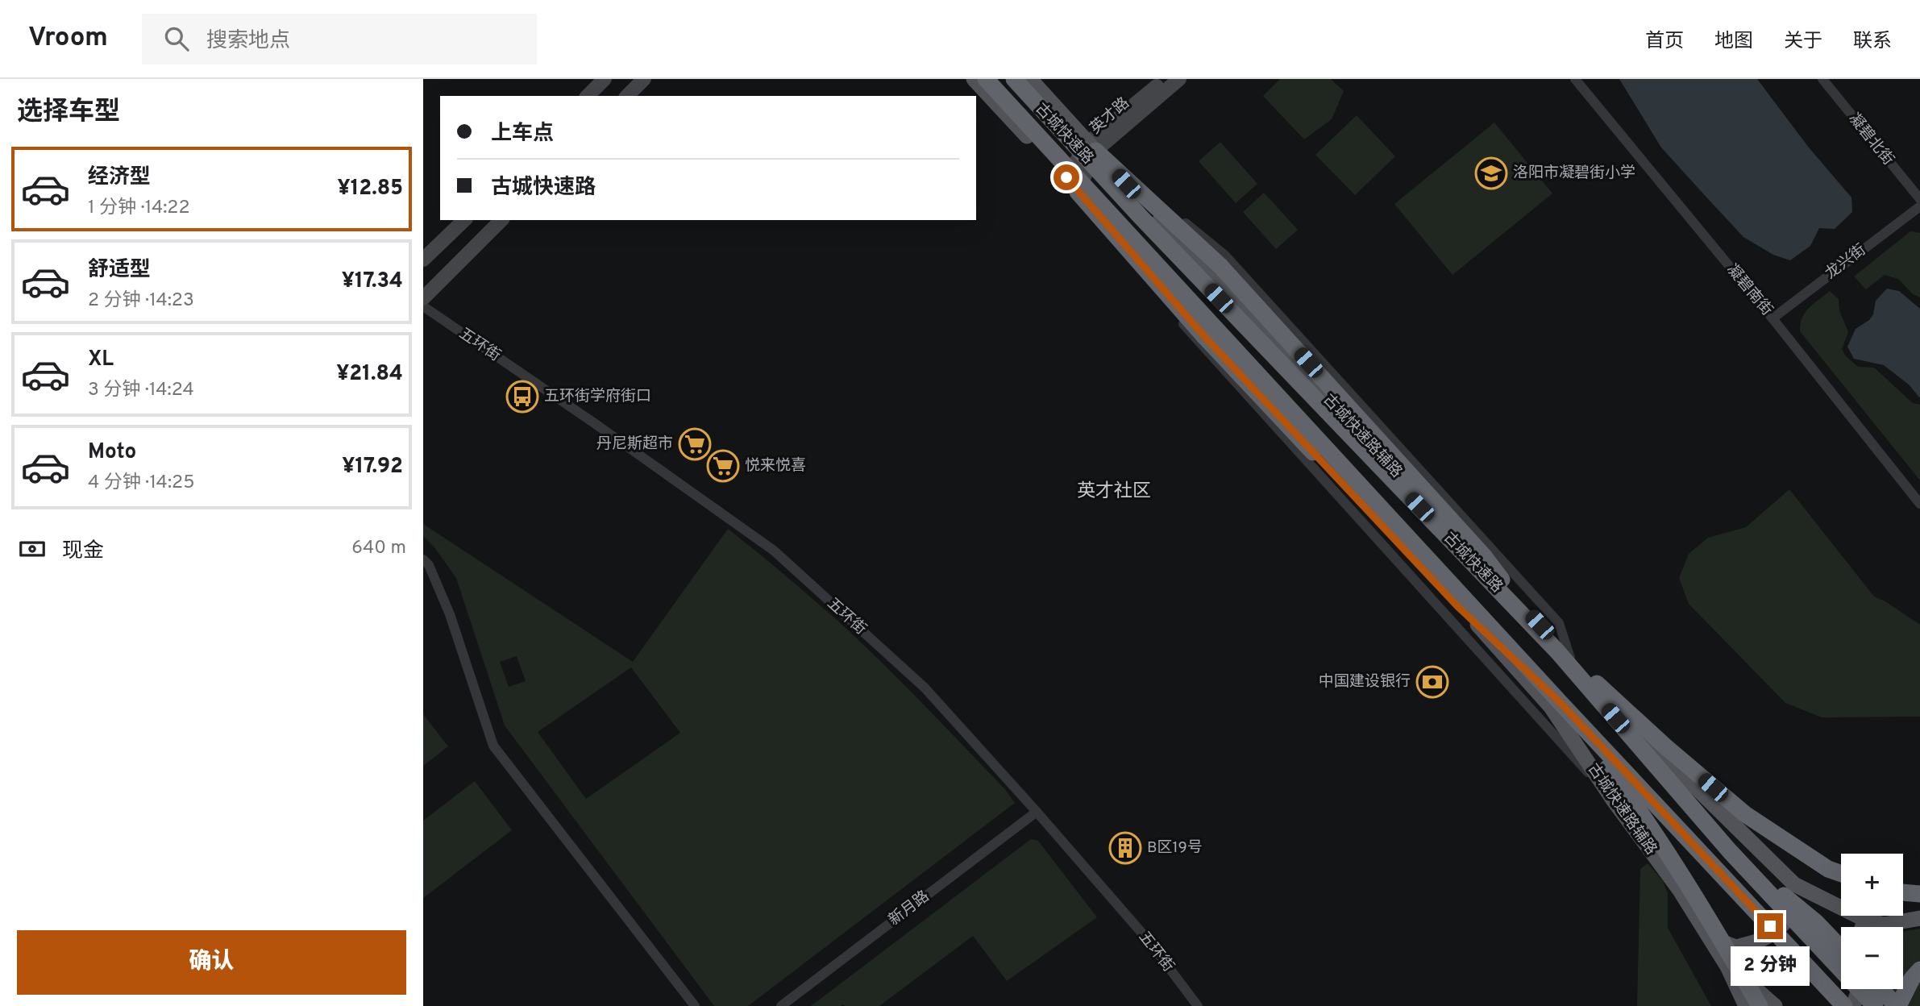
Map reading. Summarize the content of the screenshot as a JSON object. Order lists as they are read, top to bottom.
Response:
{
  "streets": {
    "highway": ["古城快速路"],
    "main road": ["英才路", "古城快速路辅路"],
    "street": [
      "凝碧北街",
      "龙兴街",
      "凝碧南街",
      "五环街",
      "新月路"
    ]
  },
  "crossings": [
    ["英才路", "古城快速路辅路"],
    ["古城快速路", "古城快速路辅路"],
    ["龙兴街", "凝碧南街"],
    ["五环街", "新月路"]
  ],
  "districts": ["英才社区"],
  "places": {
    "school or university": ["洛阳市凝碧街小学"],
    "bus stop": ["五环街学府街口"],
    "supermarket": ["丹尼斯超市", "悦来悦喜"],
    "bank": ["中国建设银行"],
    "building": ["B区19号"]
  },
  "page": {
    "header": "Vroom",
    "search": "搜索地点",
    "nav": [
      "首页",
      "地图",
      "关于",
      "联系"
    ],
    "heading": "选择车型",
    "banner": ["上车点", "古城快速路"],
    "list": [
      {
        "name": "经济型",
        "note": "1 分钟 · 14:22",
        "value": "¥12.85"
      },
      {
        "name": "舒适型",
        "note": "2 分钟 · 14:23",
        "value": "¥17.34"
      },
      {
        "name": "XL",
        "note": "3 分钟 · 14:24",
        "value": "¥21.84"
      },
      {
        "name": "Moto",
        "note": "4 分钟 · 14:25",
        "value": "¥17.92"
      }
    ],
    "pay": ["现金", "640 m"],
    "map_buttons": ["+", "−"],
    "buttons": "确认",
    "bubble": "2 分钟"
  }
}
